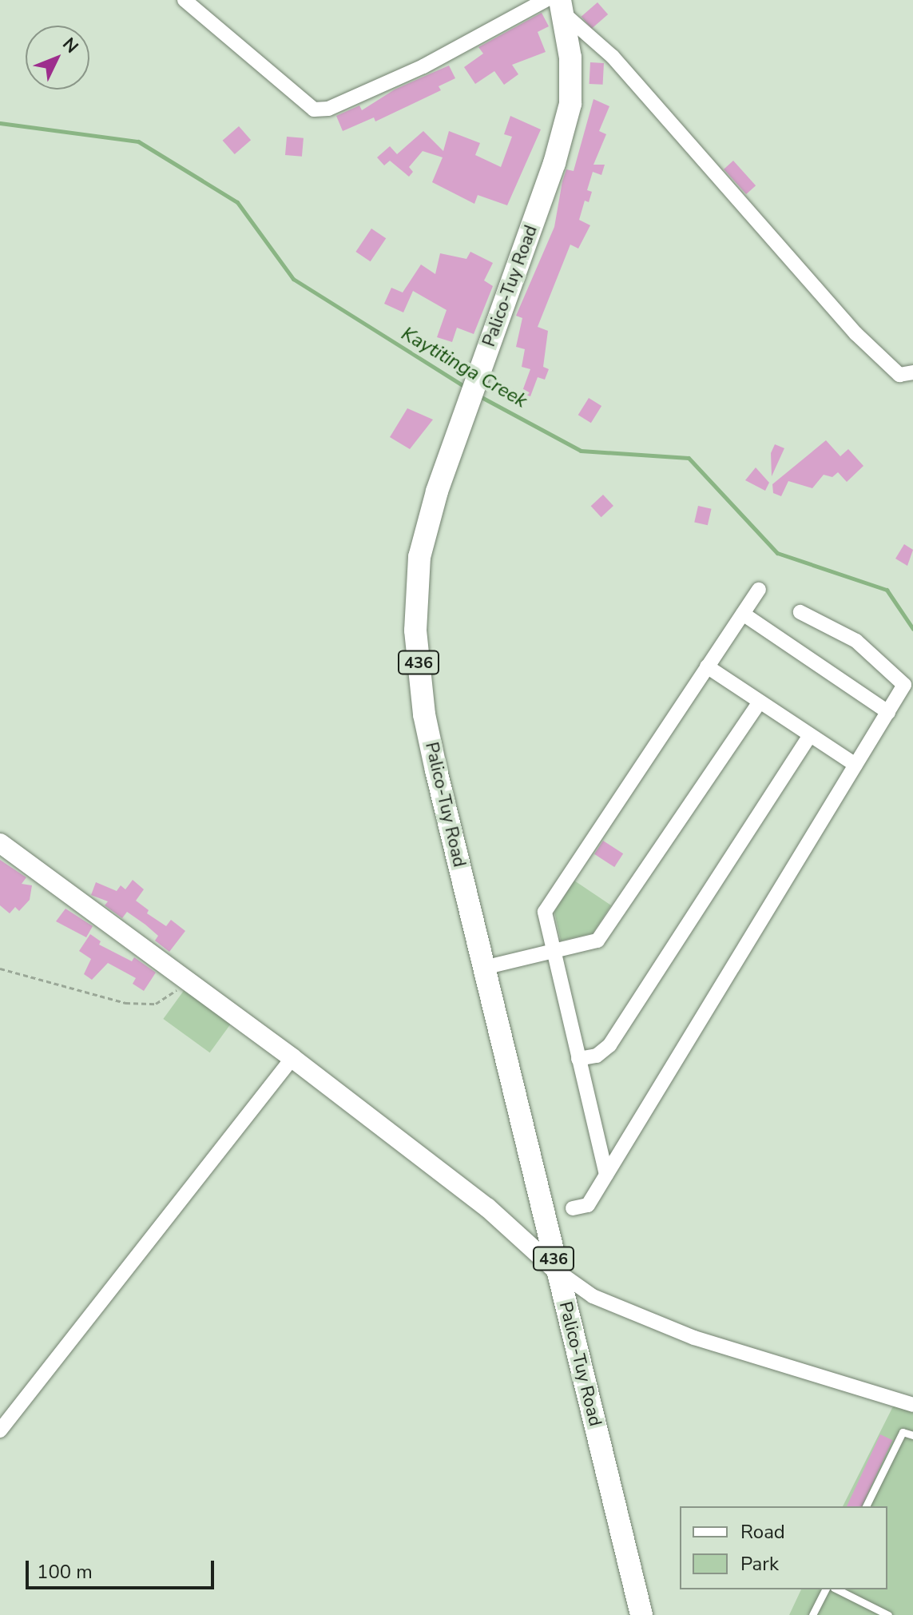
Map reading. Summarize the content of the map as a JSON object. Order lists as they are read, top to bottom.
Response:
{
  "streets": {
    "main road": ["Palico-Tuy Road", "436"]
  },
  "water": ["Kaytitinga Creek"],
  "legend": ["Road", "Park"],
  "scale_bar": "100 m",
  "north": "top right"
}
